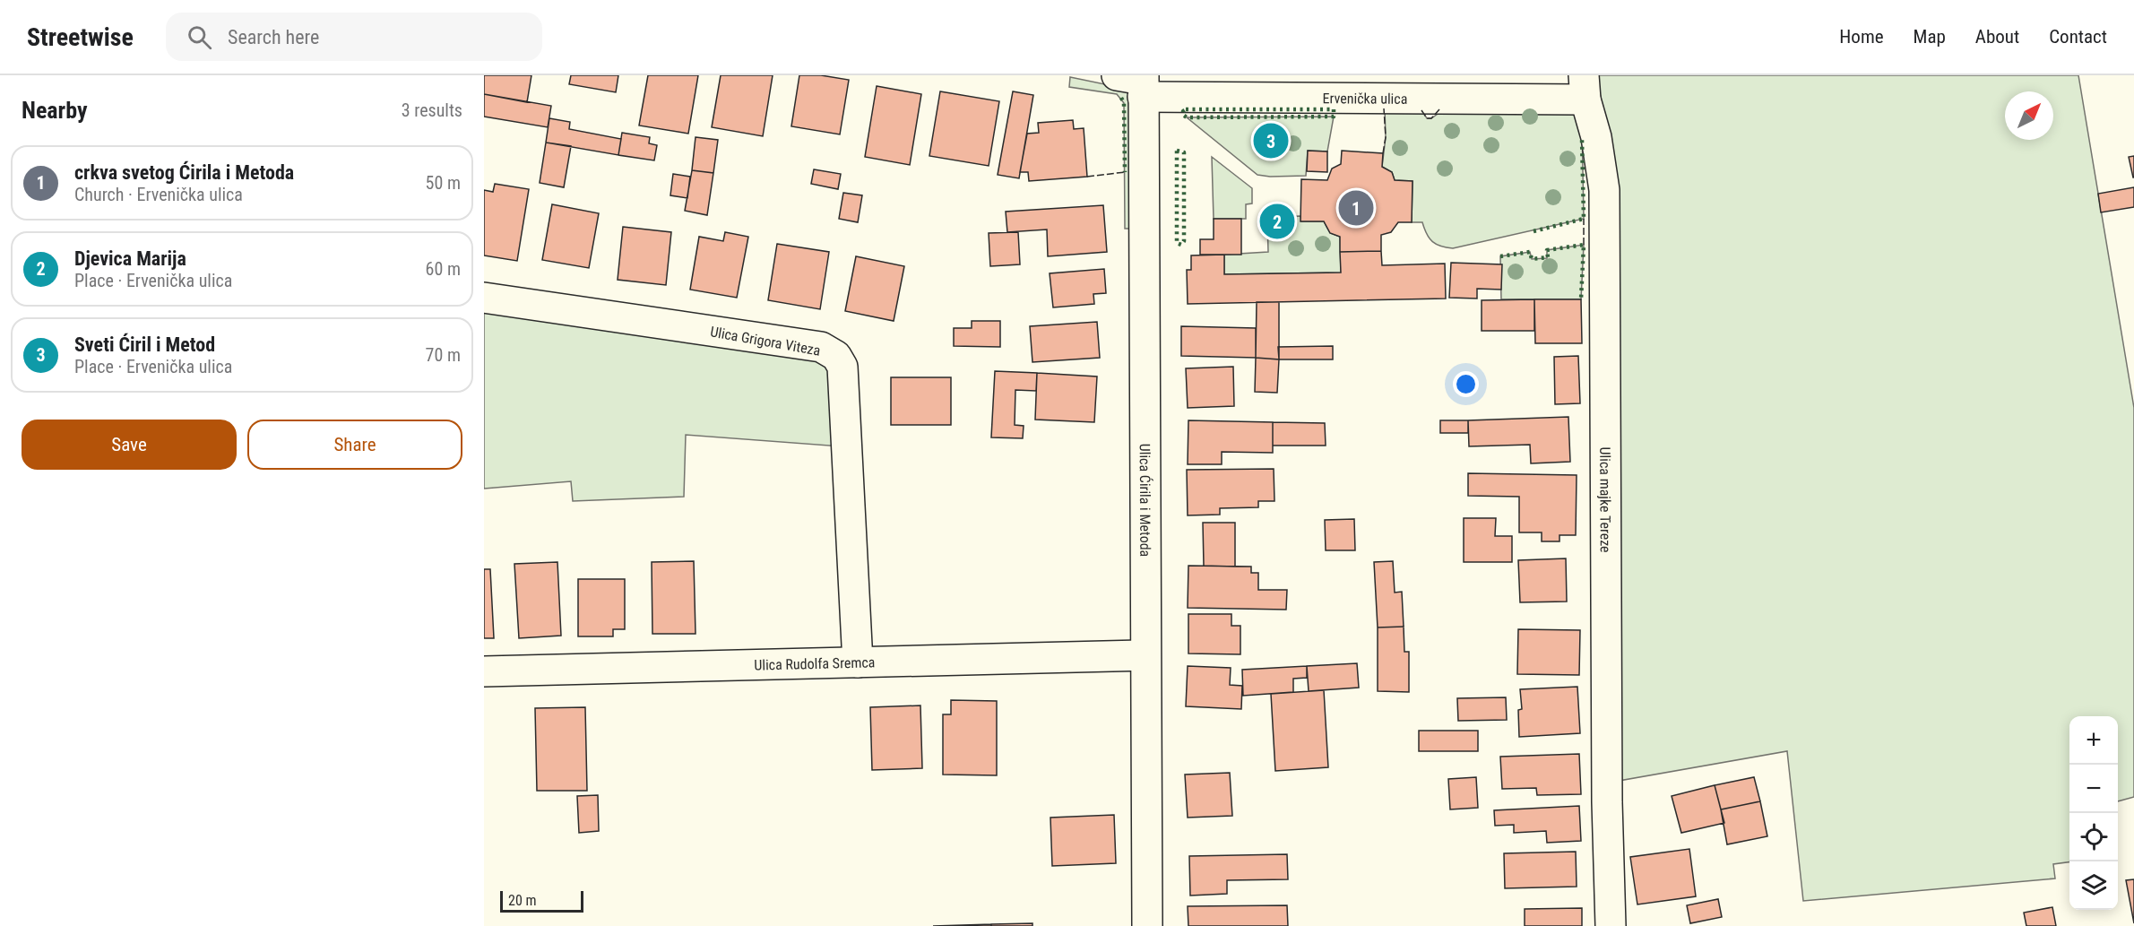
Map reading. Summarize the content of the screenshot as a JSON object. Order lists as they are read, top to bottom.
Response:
{
  "streets": {
    "street": [
      "Ervenička ulica",
      "Ulica Grigora Viteza",
      "Ulica majke Tereze",
      "Ulica Ćirila i Metoda",
      "Ulica Rudolfa Sremca"
    ]
  },
  "crossings": [
    ["Ervenička ulica", "Ulica majke Tereze"],
    ["Ervenička ulica", "Ulica Ćirila i Metoda"],
    ["Ulica Grigora Viteza", "Ulica Rudolfa Sremca"],
    ["Ulica Ćirila i Metoda", "Ulica Rudolfa Sremca"]
  ],
  "scale_bar": "20 m",
  "north": "top right",
  "page": {
    "header": "Streetwise",
    "search": "Search here",
    "nav": [
      "Home",
      "Map",
      "About",
      "Contact"
    ],
    "heading": ["Nearby", "3 results"],
    "pins": ["3", "1", "2"],
    "list": [
      {
        "mark": "1",
        "name": "crkva svetog Ćirila i Metoda",
        "note": "Church · Ervenička ulica",
        "value": "50 m"
      },
      {
        "mark": "2",
        "name": "Djevica Marija",
        "note": "Place · Ervenička ulica",
        "value": "60 m"
      },
      {
        "mark": "3",
        "name": "Sveti Ćiril i Metod",
        "note": "Place · Ervenička ulica",
        "value": "70 m"
      }
    ],
    "buttons": ["Save", "Share"],
    "map_buttons": ["+", "−"],
    "scale": "20 m"
  }
}
